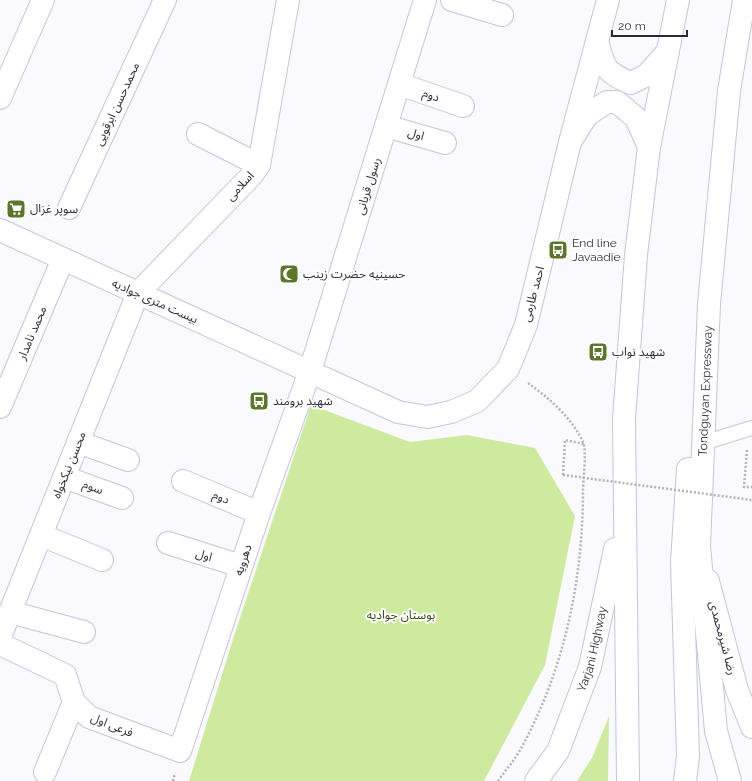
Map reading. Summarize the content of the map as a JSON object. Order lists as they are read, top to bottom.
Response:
{
  "streets": {
    "main road": [
      "دوم",
      "محمدحسن ابرقویی",
      "اول",
      "اسلامی",
      "رسول قربانی",
      "احمد طارمی",
      "بیست متری جوادیه",
      "محمد نامدار",
      "Tondguyan Expressway",
      "محسن نیکخواه",
      "سوم",
      "دهرویه",
      "رضا شیرمحمدی",
      "Yarjani Highway",
      "فرعی اول"
    ]
  },
  "crossings": [
    ["دوم", "رسول قربانی"],
    ["دوم", "دهرویه"],
    ["اول", "رسول قربانی"],
    ["اول", "دهرویه"],
    ["اسلامی", "بیست متری جوادیه"],
    ["اسلامی", "محسن نیکخواه"],
    ["رسول قربانی", "احمد طارمی"],
    ["رسول قربانی", "بیست متری جوادیه"],
    ["رسول قربانی", "دهرویه"],
    ["احمد طارمی", "بیست متری جوادیه"],
    ["احمد طارمی", "دهرویه"],
    ["بیست متری جوادیه", "محمد نامدار"],
    ["بیست متری جوادیه", "محسن نیکخواه"],
    ["بیست متری جوادیه", "دهرویه"],
    ["Tondguyan Expressway", "رضا شیرمحمدی"],
    ["محسن نیکخواه", "سوم"],
    ["دهرویه", "فرعی اول"]
  ],
  "parks": ["بوستان جوادیه"],
  "places": {
    "supermarket": ["سوپر غزال"],
    "bus stop": ["End line Javaadie", "شهید نواب", "شهید برومند"],
    "mosque": ["حسینیه حضرت زینب"]
  },
  "scale_bar": "20 m"
}
